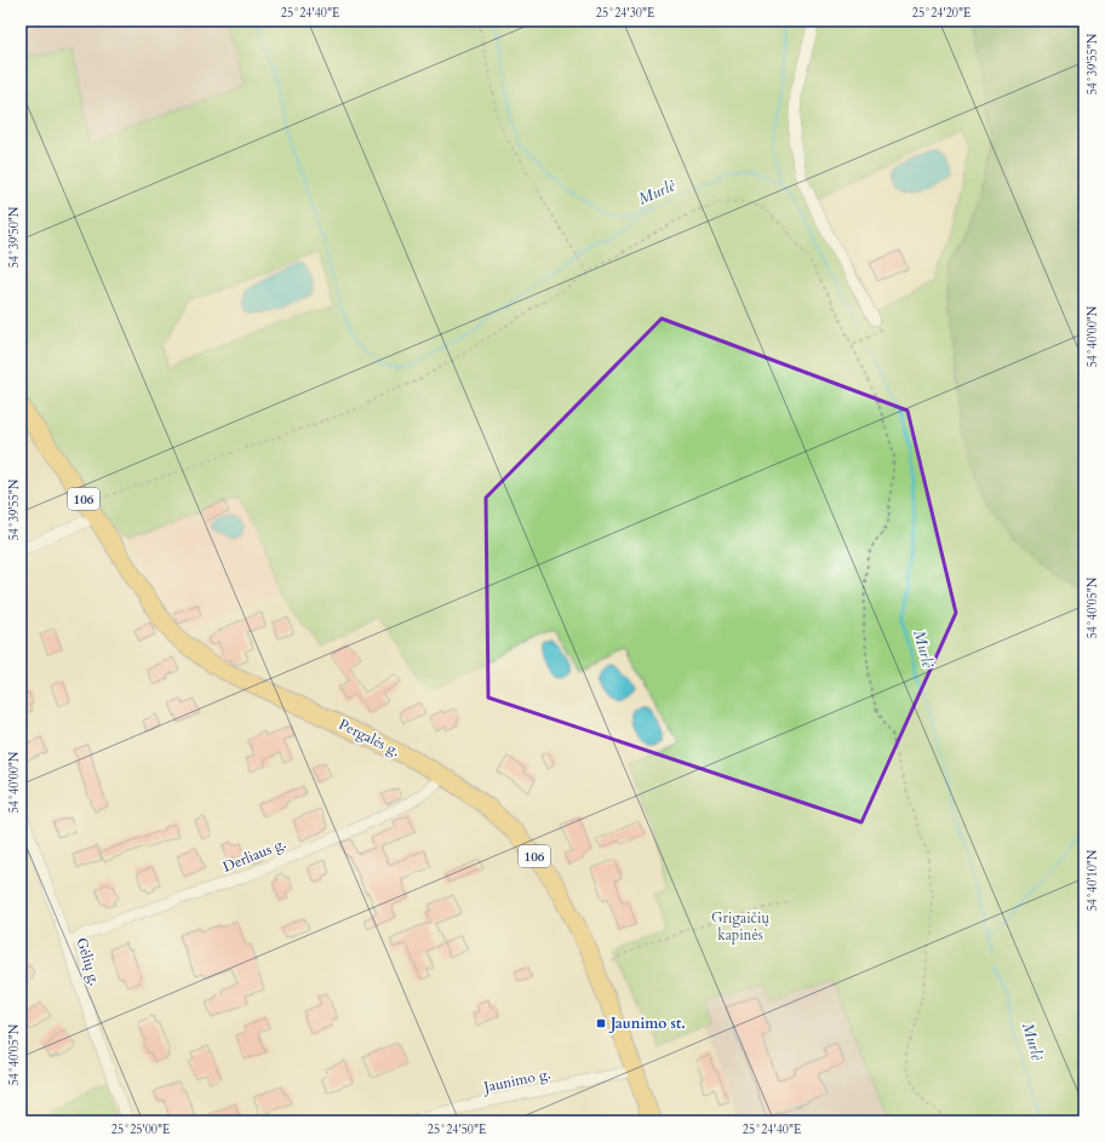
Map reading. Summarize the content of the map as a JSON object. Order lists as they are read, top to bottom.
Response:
{
  "streets": {
    "main road": ["106", "Pergalės g."],
    "street": ["Derliaus g.", "Gėlių g.", "Jaunimo g."]
  },
  "crossings": [
    ["Pergalės g.", "Derliaus g."],
    ["Pergalės g.", "Jaunimo g."],
    ["Derliaus g.", "Gėlių g."]
  ],
  "water": ["Murlė"],
  "parks": ["Grigaičių kapinės"],
  "places": {
    "transit": ["Jaunimo st."]
  },
  "coordinates": [
    "25°24'40\"E",
    "25°24'30\"E",
    "25°24'20\"E",
    "54°39'55\"N",
    "54°39'50\"N",
    "54°40'00\"N",
    "54°40'05\"N",
    "54°40'10\"N",
    "25°25'00\"E",
    "25°24'50\"E"
  ]
}
